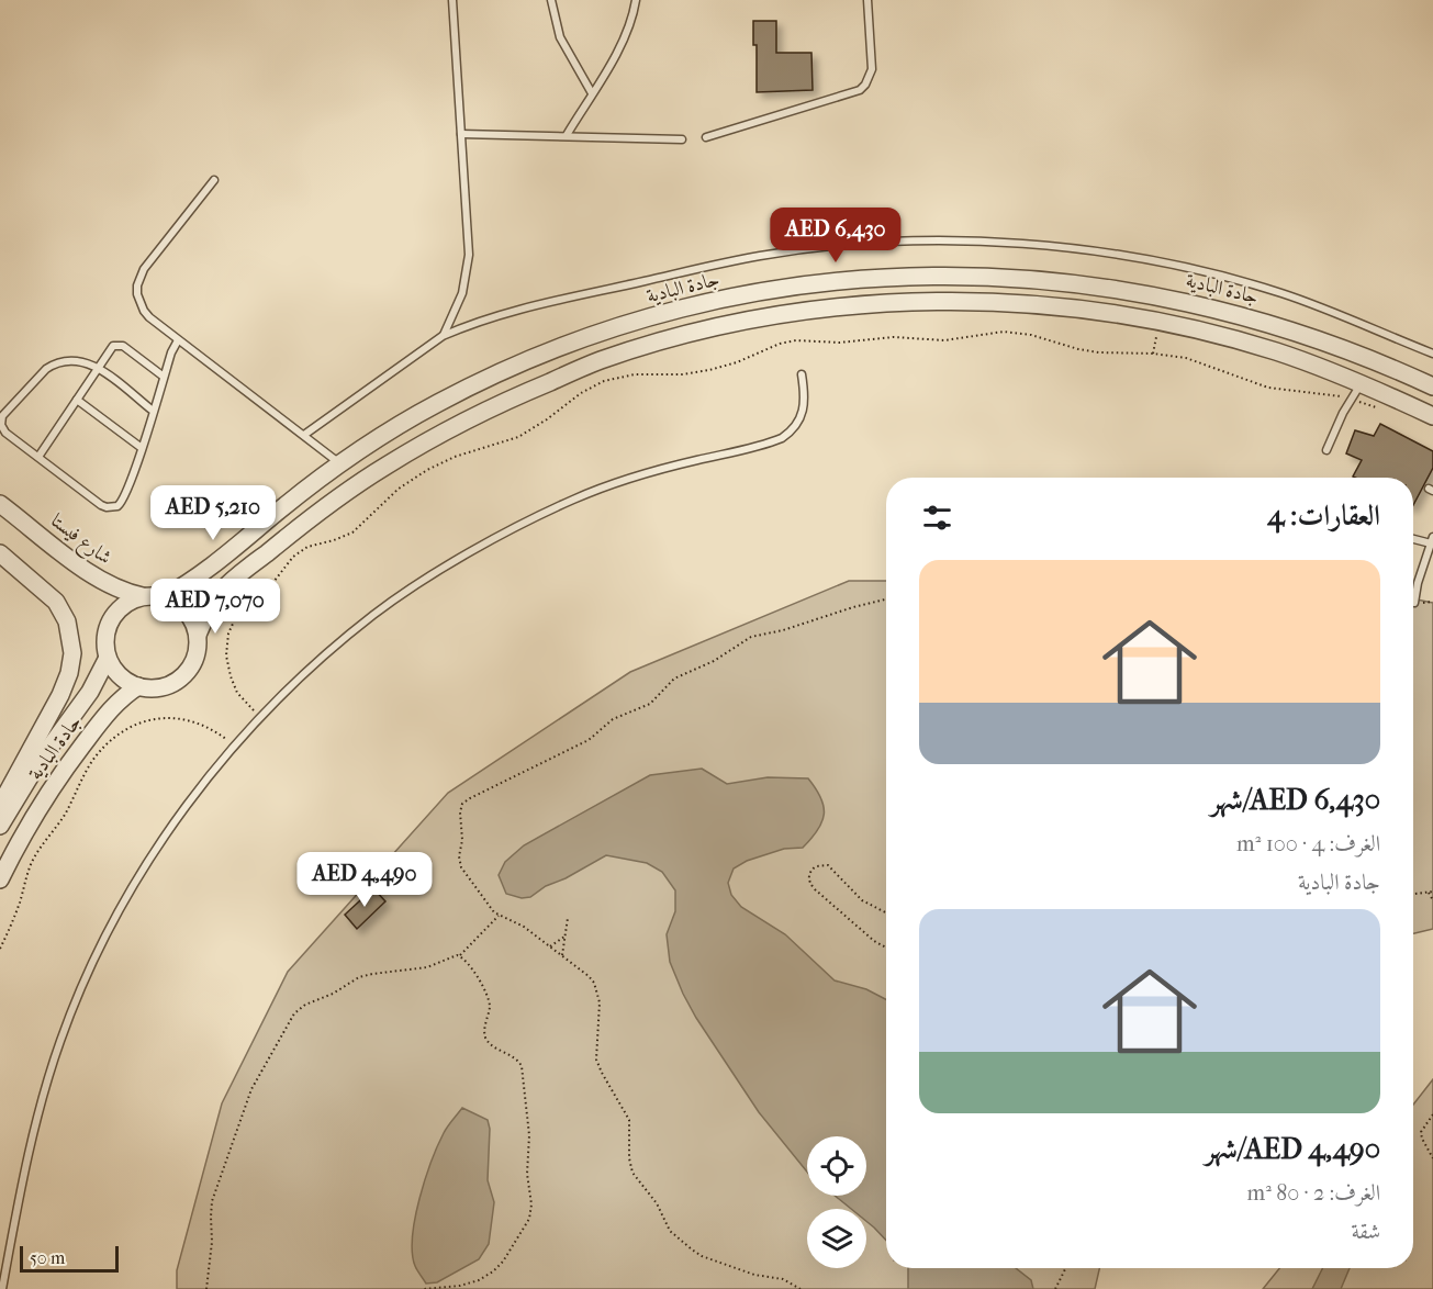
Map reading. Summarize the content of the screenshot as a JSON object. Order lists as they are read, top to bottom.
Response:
{
  "streets": {
    "street": ["جادة البادية", "شارع فيستا"]
  },
  "crossings": [
    ["جادة البادية", "شارع فيستا"]
  ],
  "scale_bar": "50 m",
  "page": {
    "price": [
      "AED 6,430",
      "AED 5,210",
      "AED 7,070",
      "AED 4,490"
    ],
    "heading": "العقارات: 4",
    "list": [
      {
        "name": "AED 6,430/شهر",
        "note": "الغرف: 4 · 100 m² · جادة البادية"
      },
      {
        "name": "AED 4,490/شهر",
        "note": "الغرف: 2 · 80 m² · شقة"
      }
    ],
    "scale": "50 m"
  }
}
